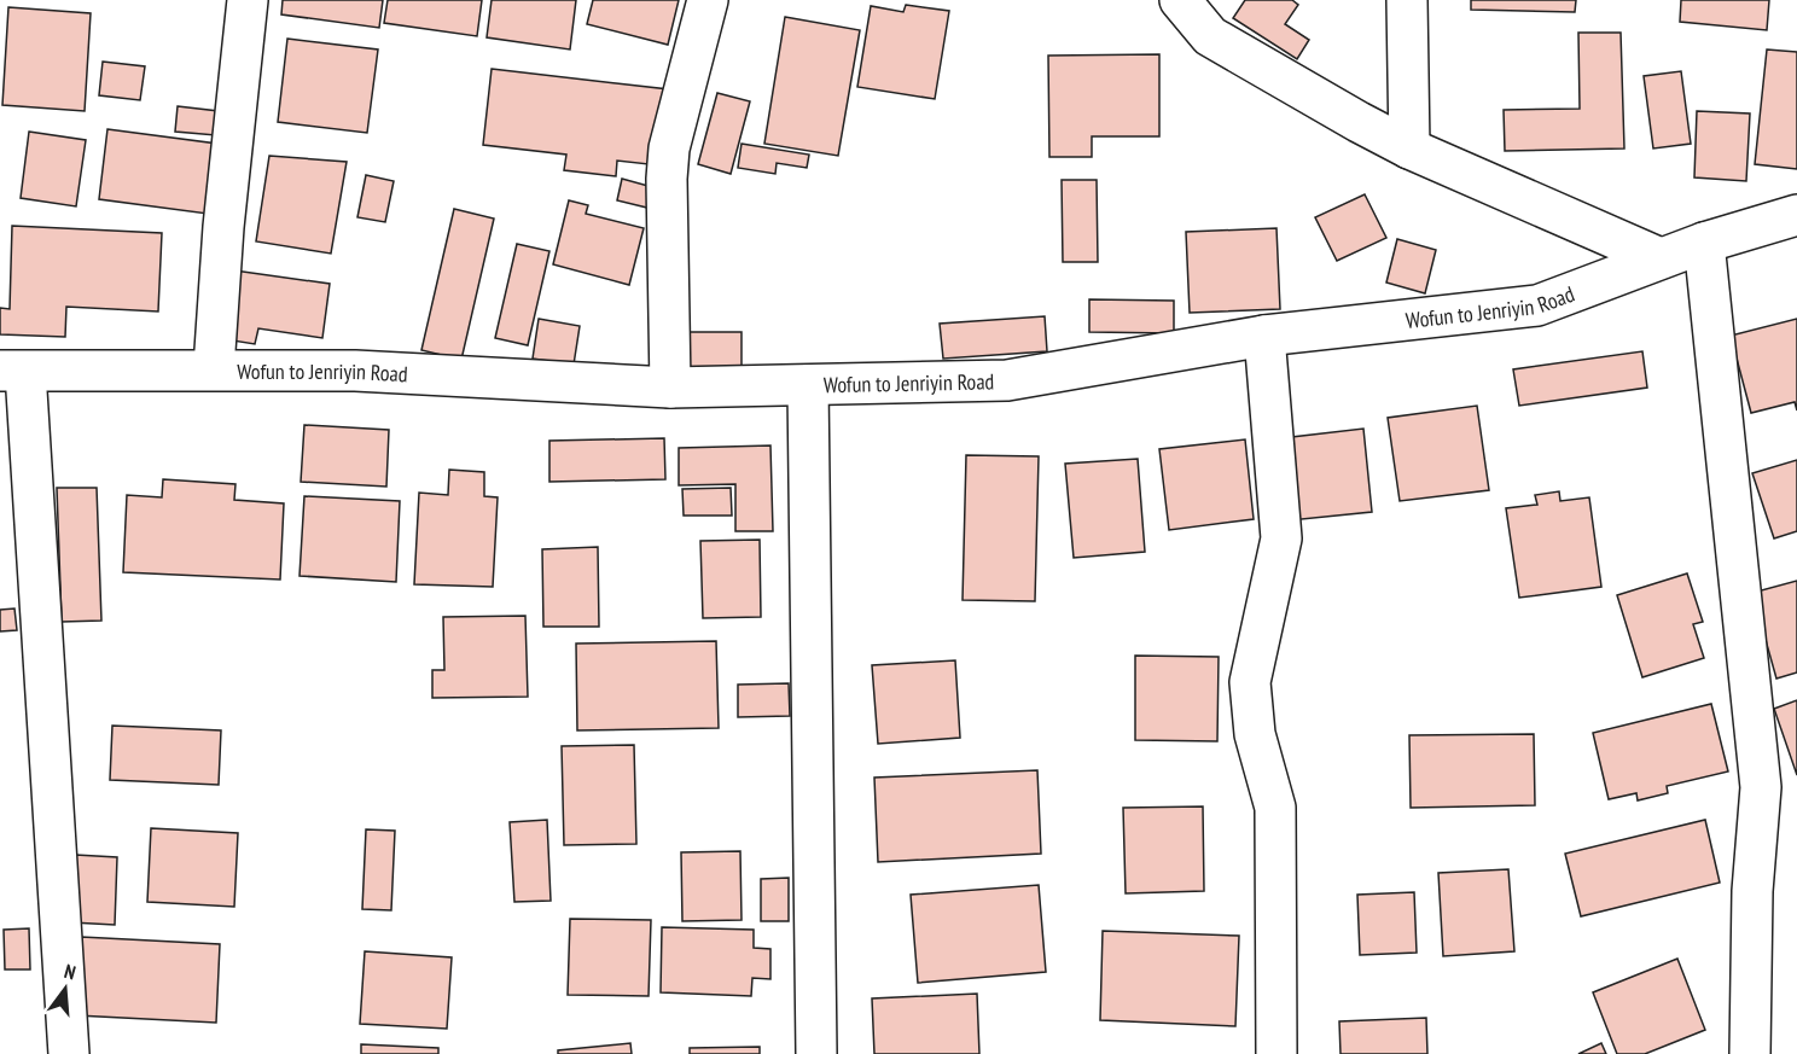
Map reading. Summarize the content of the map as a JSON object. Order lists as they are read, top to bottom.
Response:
{
  "streets": {
    "street": ["Wofun to Jenriyin Road"]
  },
  "north": "top"
}
